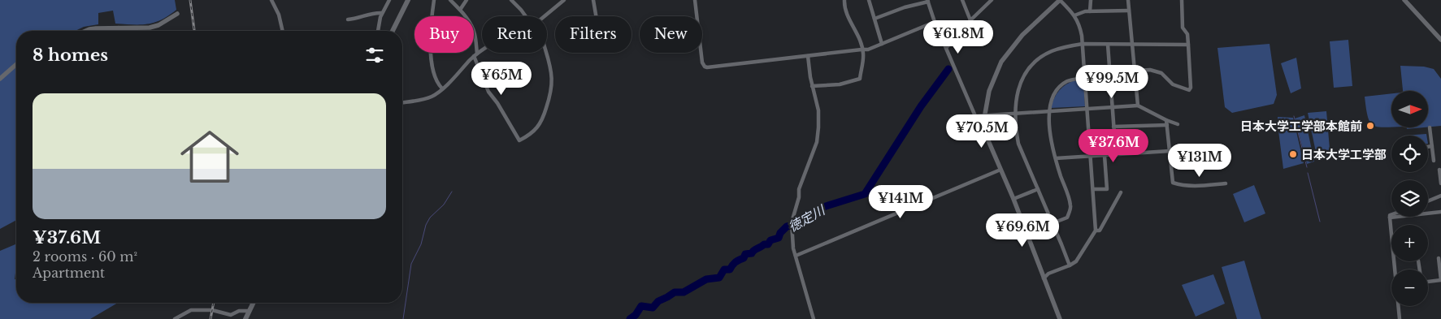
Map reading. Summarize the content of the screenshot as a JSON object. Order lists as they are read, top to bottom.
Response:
{
  "water": ["徳定川"],
  "places": ["日本大学工学部本館前", "日本大学工学部"],
  "north": "right",
  "page": {
    "chip": [
      "Buy",
      "Rent",
      "Filters",
      "New"
    ],
    "price": [
      "¥61.8M",
      "¥65M",
      "¥99.5M",
      "¥70.5M",
      "¥37.6M",
      "¥131M",
      "¥141M",
      "¥69.6M"
    ],
    "heading": "8 homes",
    "list": [
      {
        "name": "¥37.6M",
        "note": "2 rooms · 60 m² · Apartment"
      }
    ],
    "map_buttons": ["+", "−"]
  }
}
